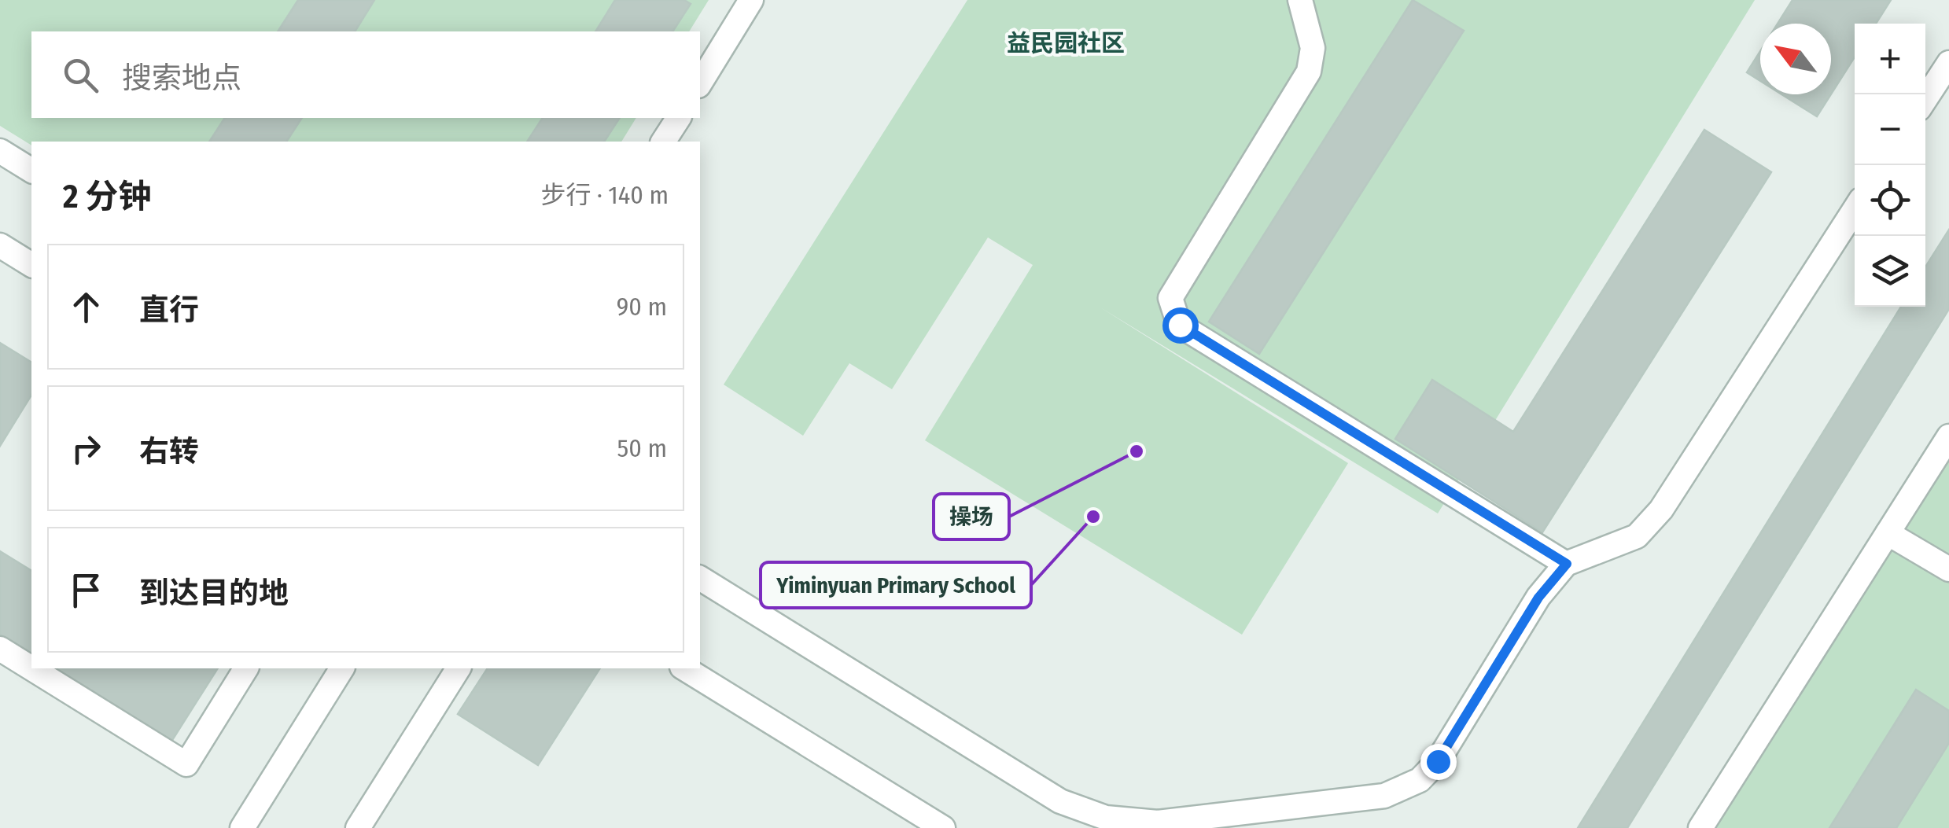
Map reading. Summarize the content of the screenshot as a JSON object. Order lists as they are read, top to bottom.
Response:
{
  "districts": ["益民园社区"],
  "places": ["操场", "Yiminyuan Primary School"],
  "north": "top left",
  "page": {
    "map_buttons": ["+", "−"],
    "search": "搜索地点",
    "heading": ["2 分钟", "步行 · 140 m"],
    "list": [
      ["直行", "90 m"],
      ["右转", "50 m"],
      "到达目的地"
    ]
  }
}
